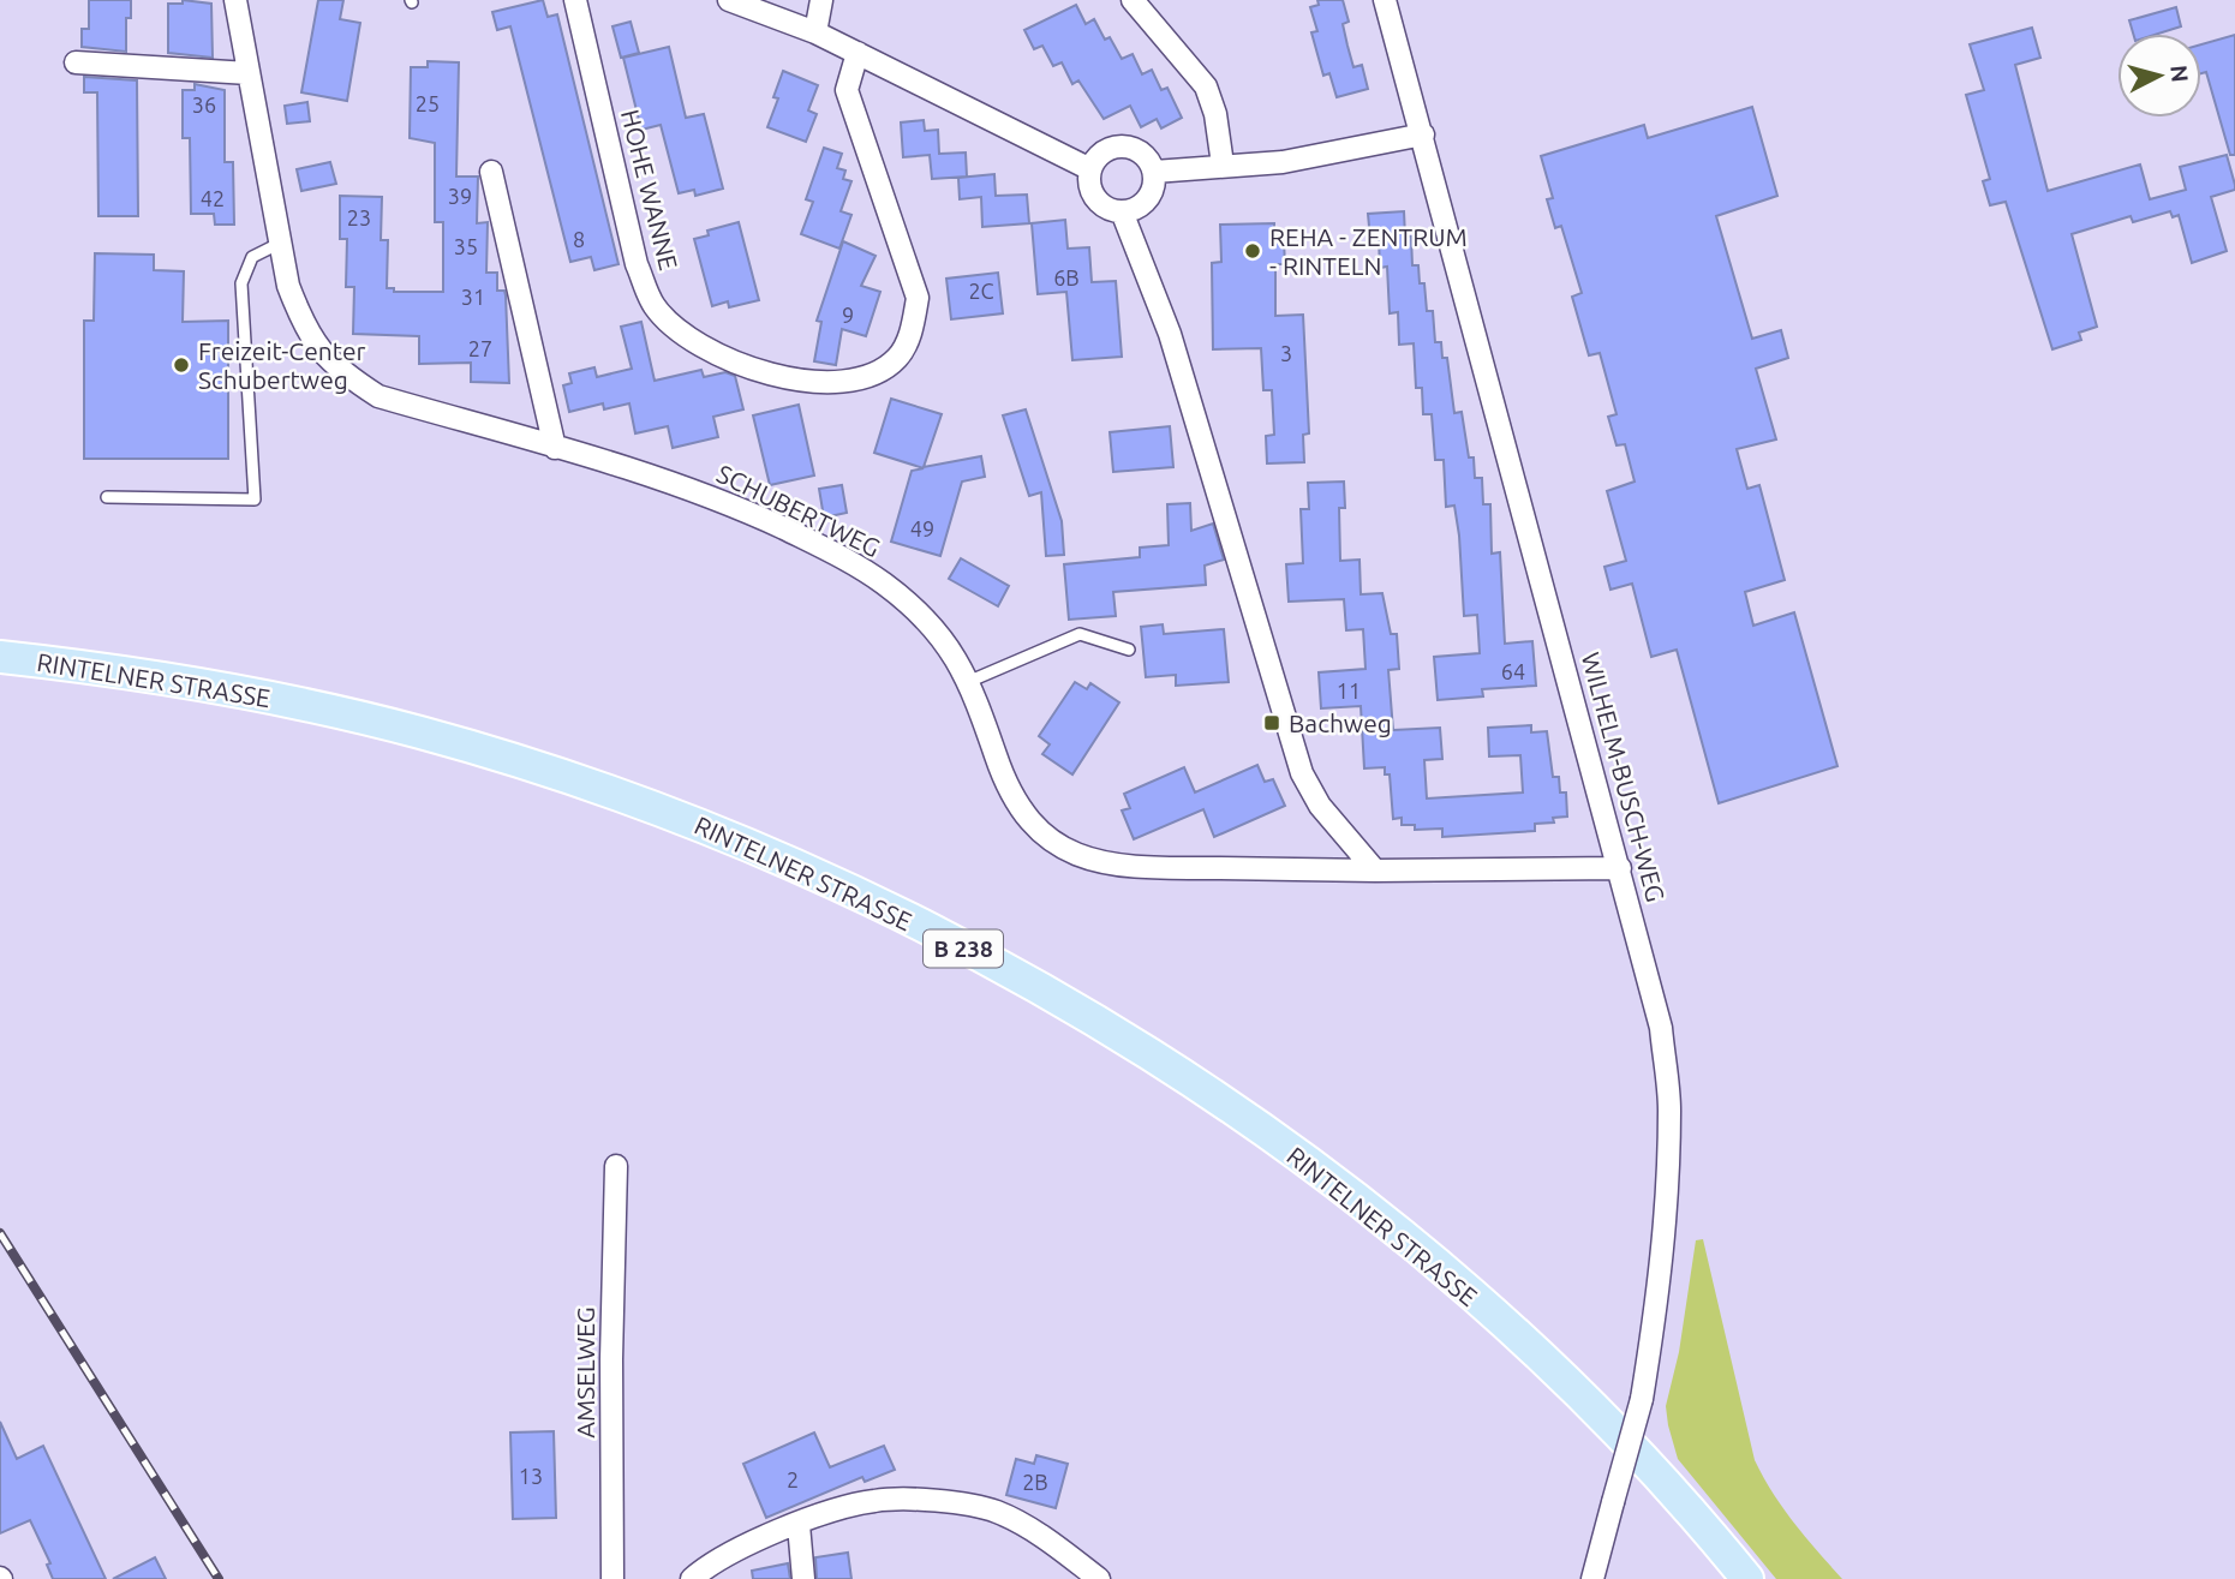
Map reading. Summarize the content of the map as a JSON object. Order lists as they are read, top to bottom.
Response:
{
  "streets": {
    "main road": ["RINTELNER STRASSE", "B 238"],
    "street": [
      "HOHE WANNE",
      "SCHUBERTWEG",
      "WILHELM-BUSCH-WEG",
      "AMSELWEG"
    ]
  },
  "places": {
    "other": ["REHA - ZENTRUM - RINTELN", "Freizeit-Center Schubertweg"],
    "transit": ["Bachweg"]
  },
  "house_numbers": [
    "25",
    "36",
    "39",
    "42",
    "23",
    "8",
    "35",
    "6B",
    "2C",
    "31",
    "9",
    "27",
    "3",
    "49",
    "64",
    "11",
    "13",
    "2",
    "2B"
  ],
  "north": "right"
}
